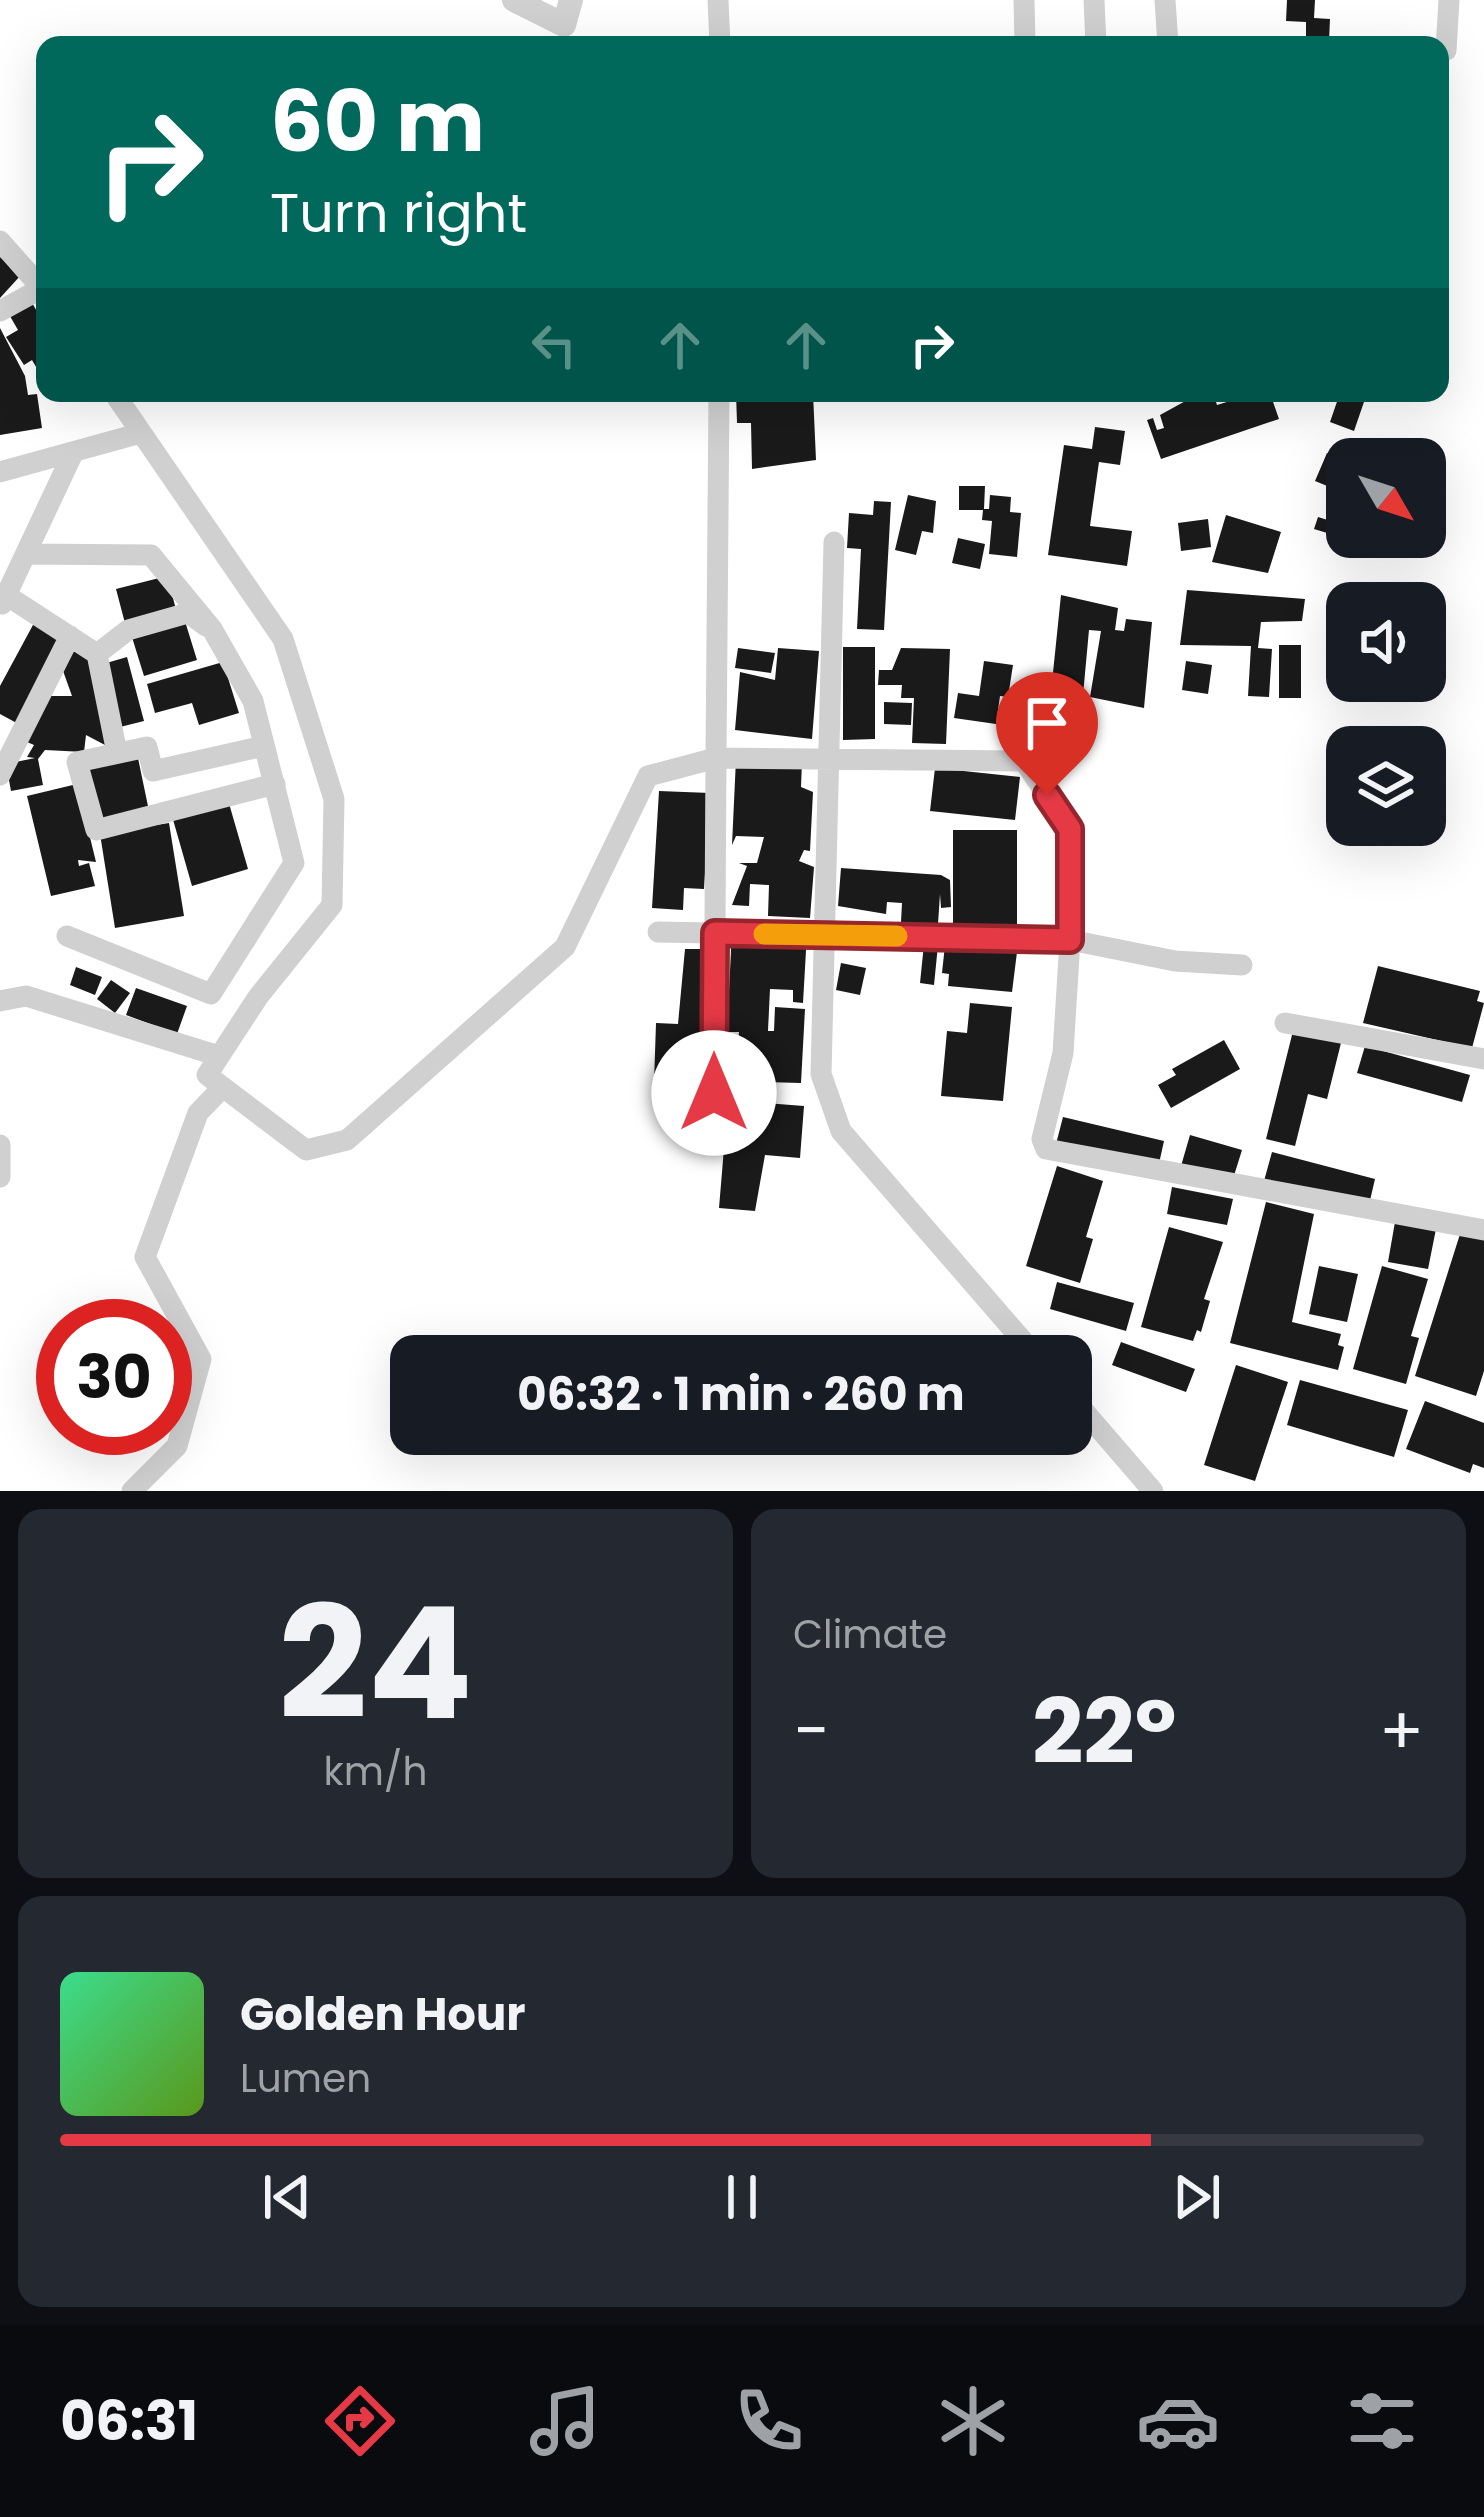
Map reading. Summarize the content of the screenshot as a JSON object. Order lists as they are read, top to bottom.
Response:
{
  "north": "bottom right",
  "page": {
    "turn": ["60 m", "Turn right"],
    "limit": "30",
    "trip": "06:32 · 1 min · 260 m",
    "tile": [
      ["24", "km/h"],
      "Climate"
    ],
    "heat": ["−", "22°", "+"],
    "song": ["Golden Hour", "Lumen"],
    "tabs": "06:31"
  }
}
